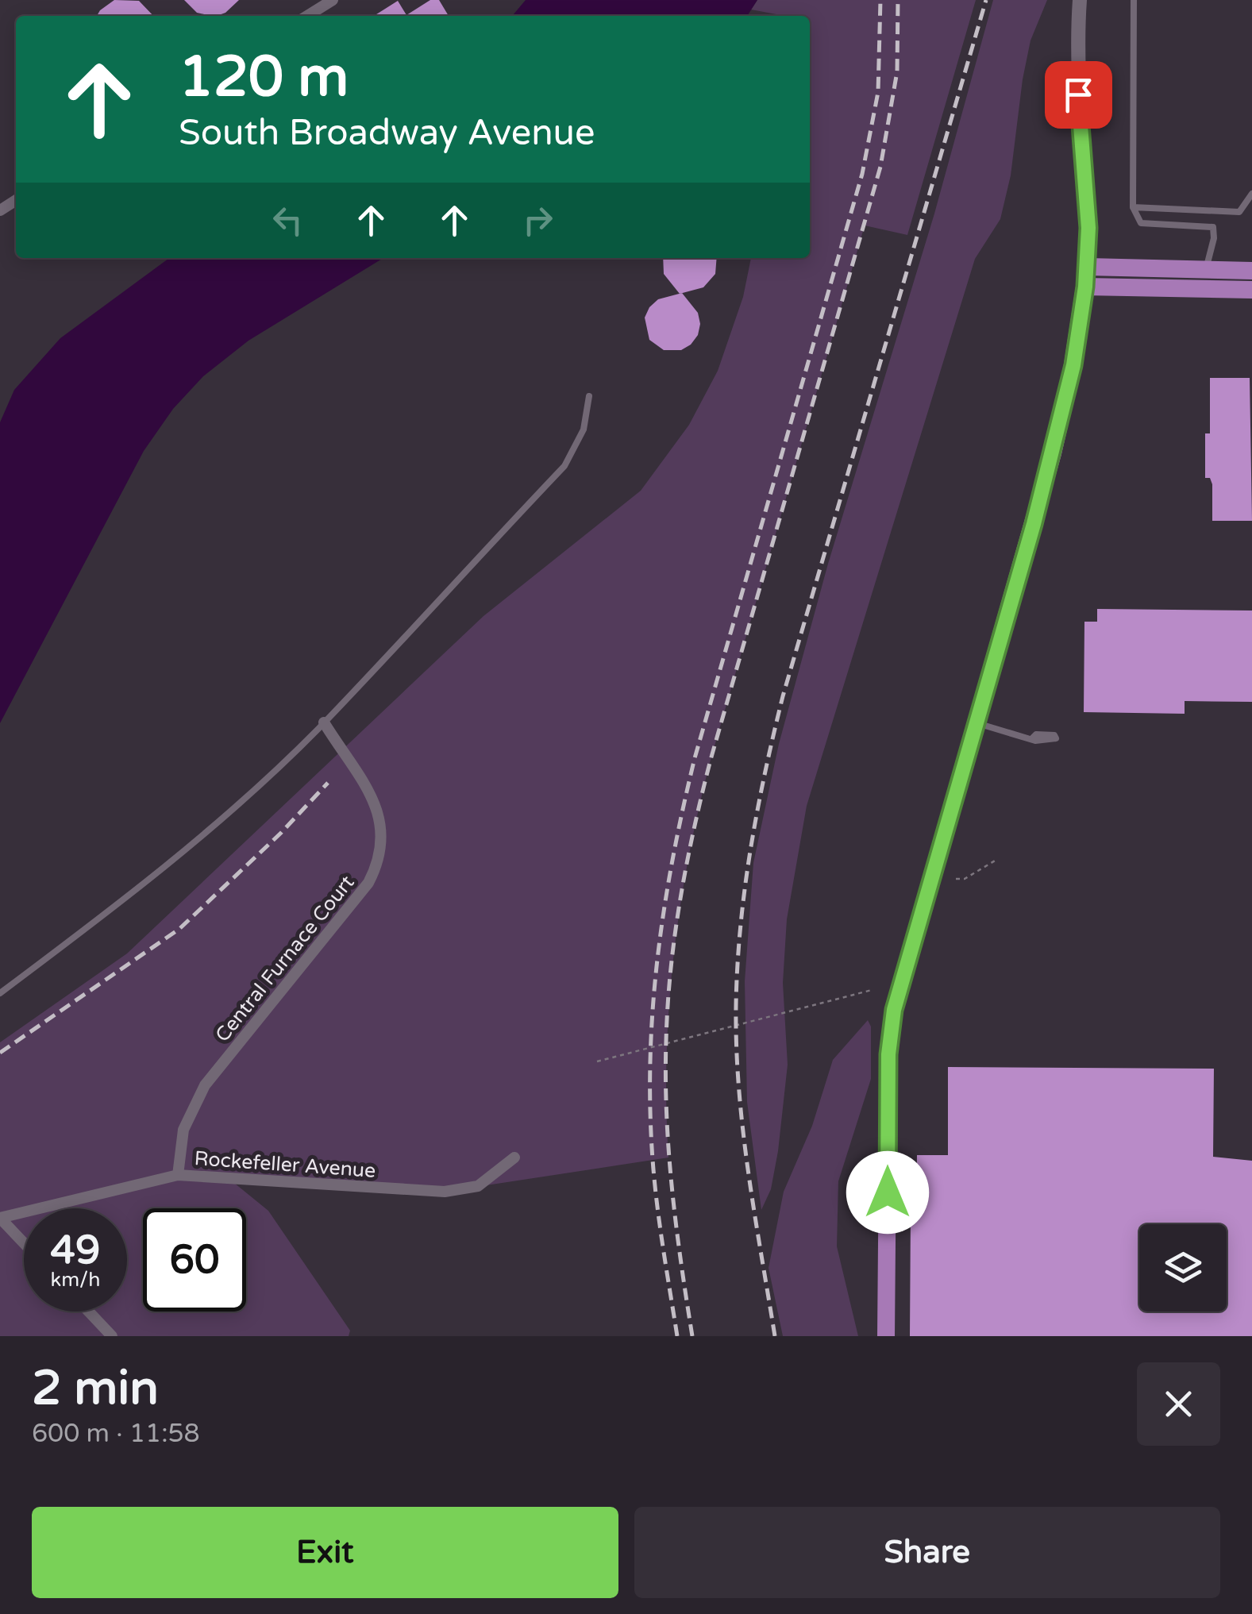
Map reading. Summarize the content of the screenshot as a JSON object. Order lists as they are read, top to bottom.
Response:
{
  "streets": {
    "street": ["Central Furnace Court", "Rockefeller Avenue"]
  },
  "crossings": [
    ["Central Furnace Court", "Rockefeller Avenue"]
  ],
  "page": {
    "turn": ["120 m", "South Broadway Avenue"],
    "speed": "49 km/h",
    "limit": "60",
    "heading": ["2 min", "600 m · 11:58"],
    "buttons": ["Exit", "Share"]
  }
}
